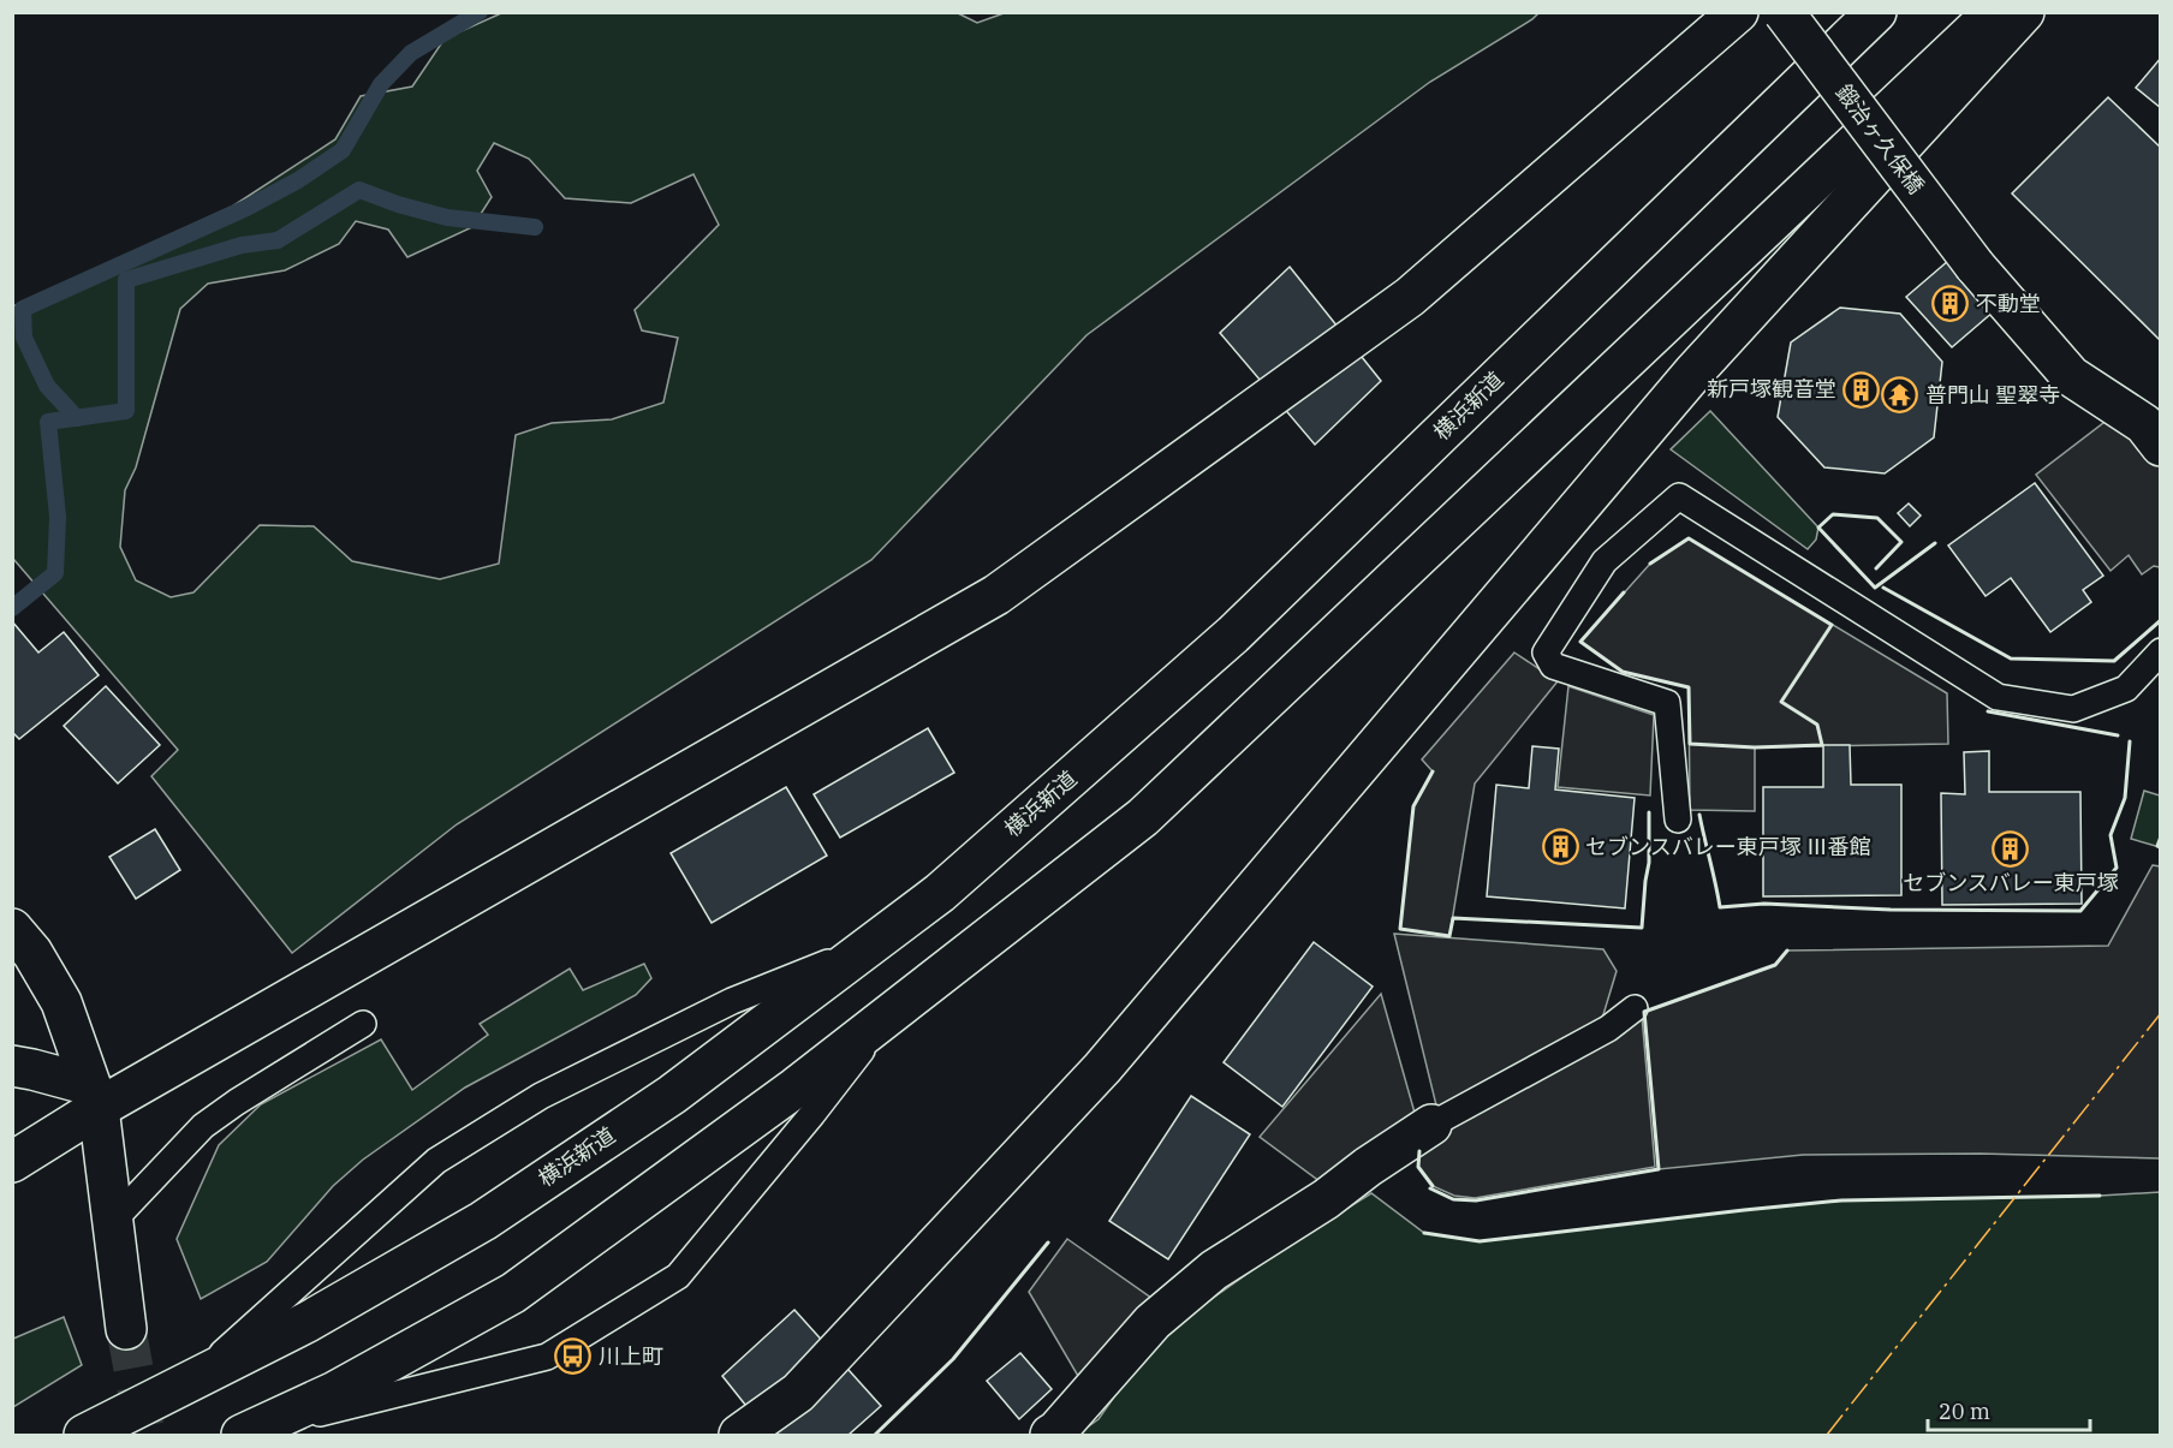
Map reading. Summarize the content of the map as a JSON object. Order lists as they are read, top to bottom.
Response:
{
  "streets": {
    "main road": ["鍛治ヶ久保橋", "横浜新道"]
  },
  "places": {
    "building": [
      "不動堂",
      "新戸塚観音堂",
      "セブンスバレー東戸塚 Ⅲ番館",
      "セブンスバレー東戸塚"
    ],
    "temple": ["普門山 聖翠寺"],
    "bus stop": ["川上町"]
  },
  "scale_bar": "20 m"
}
